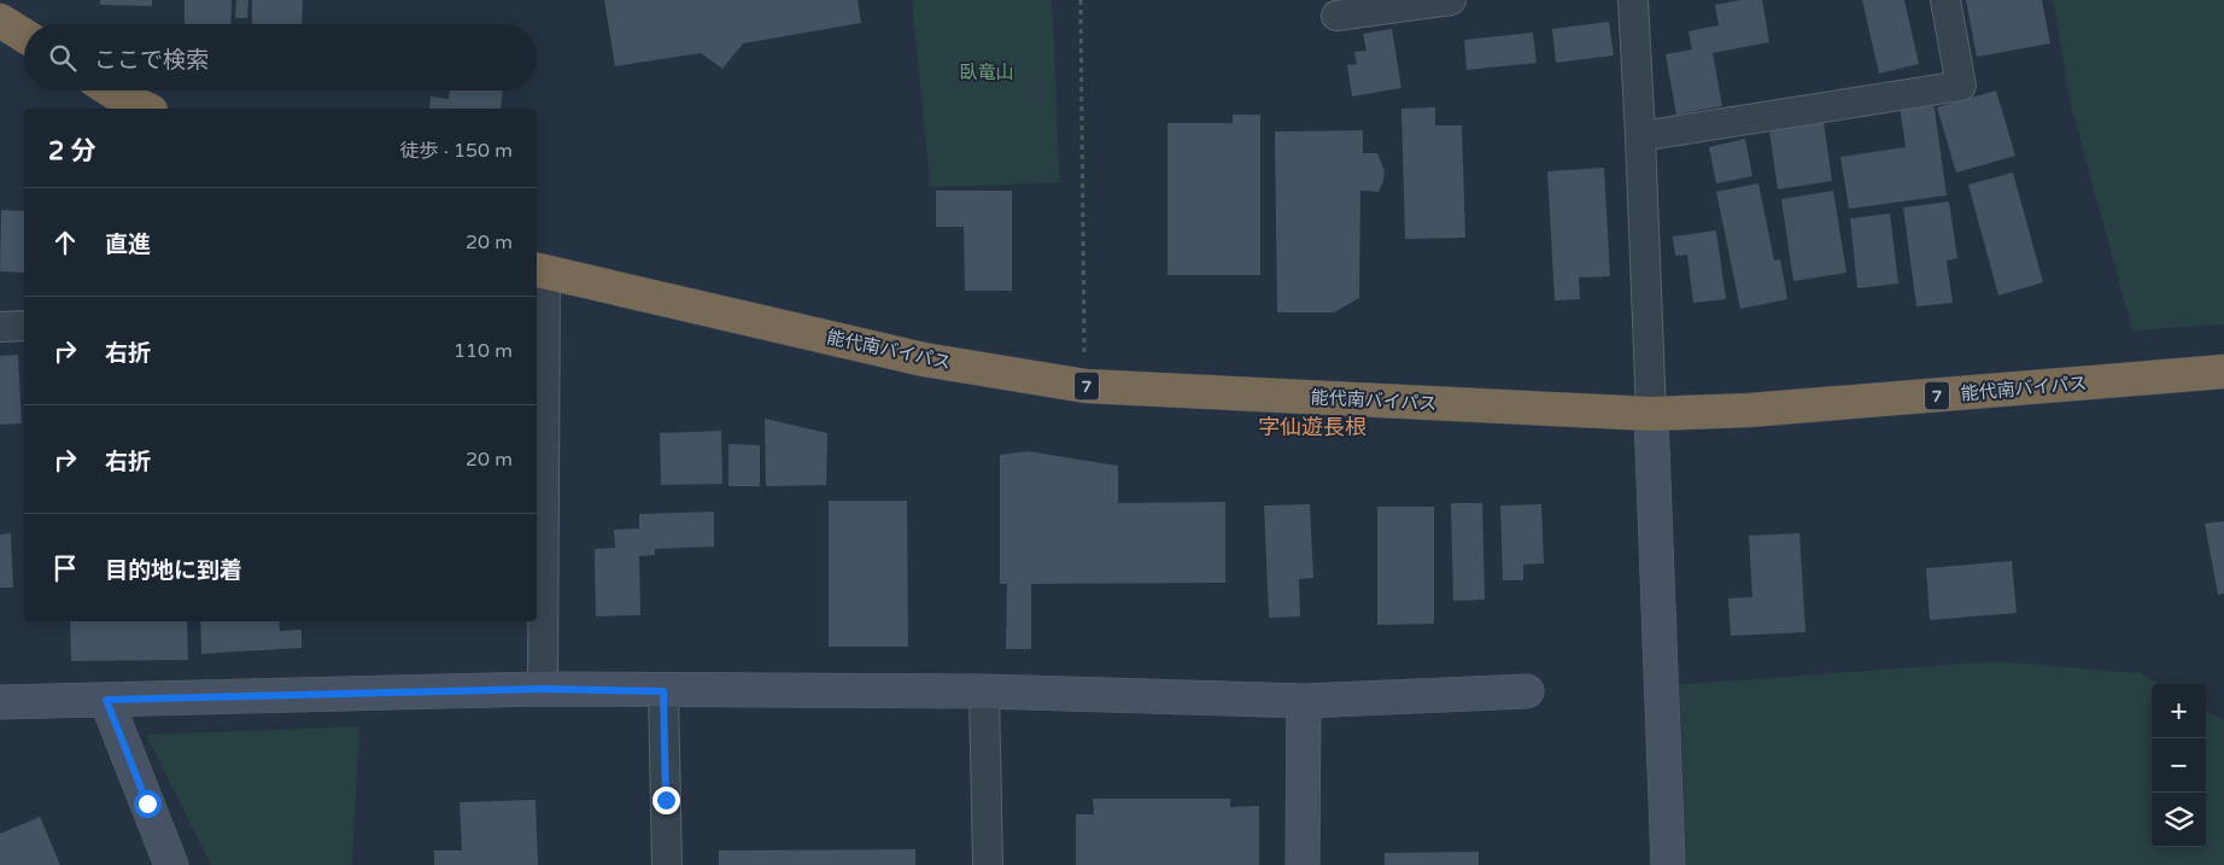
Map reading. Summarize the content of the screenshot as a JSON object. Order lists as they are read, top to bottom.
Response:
{
  "streets": {
    "highway": ["能代南バイパス", "7"]
  },
  "districts": ["字仙遊長根"],
  "parks": ["臥竜山"],
  "page": {
    "search": "ここで検索",
    "heading": ["2 分", "徒歩 · 150 m"],
    "list": [
      ["直進", "20 m"],
      ["右折", "110 m"],
      ["右折", "20 m"],
      "目的地に到着"
    ],
    "map_buttons": ["+", "−"]
  }
}
